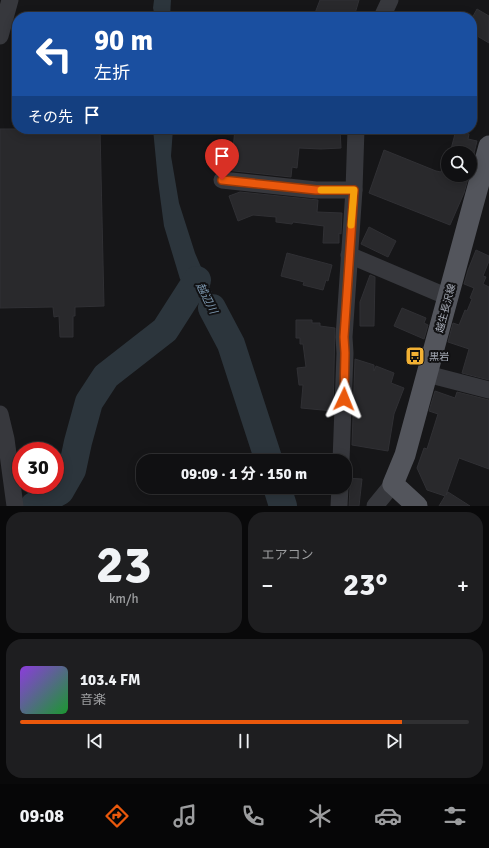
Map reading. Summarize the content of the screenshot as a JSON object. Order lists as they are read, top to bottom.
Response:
{
  "streets": {
    "main road": ["越生長沢線"]
  },
  "water": ["越辺川"],
  "places": {
    "bus stop": ["黒岩"]
  },
  "page": {
    "turn": ["90 m", "左折"],
    "then": "その先",
    "limit": "30",
    "trip": "09:09 · 1 分 · 150 m",
    "tile": [
      ["23", "km/h"],
      "エアコン"
    ],
    "heat": ["−", "23°", "+"],
    "song": ["103.4 FM", "音楽"],
    "tabs": "09:08"
  }
}
